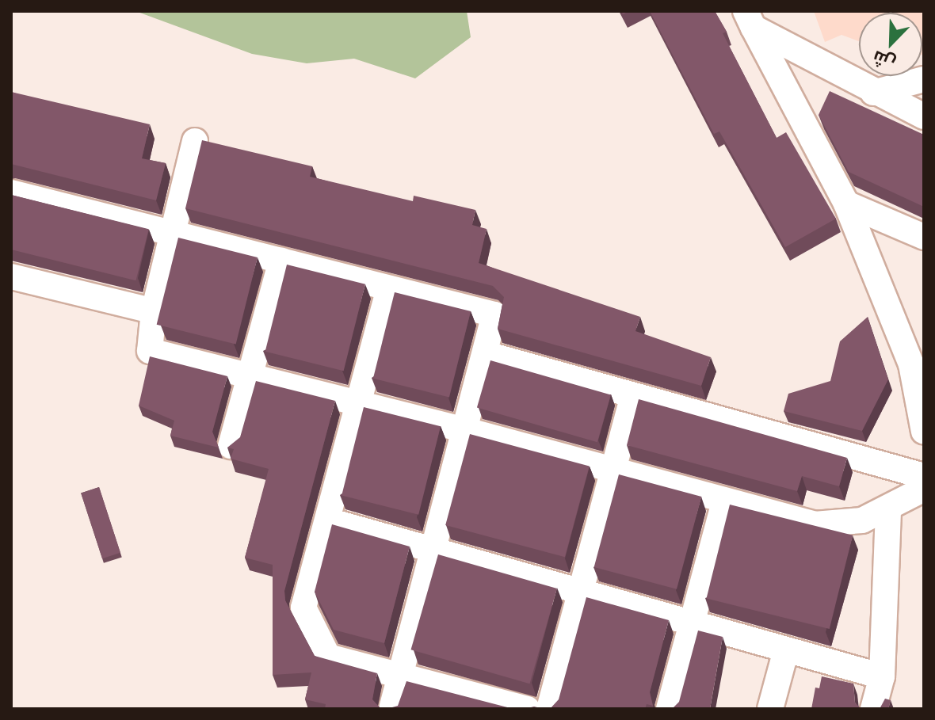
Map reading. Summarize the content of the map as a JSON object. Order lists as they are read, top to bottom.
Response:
{
  "north": "bottom left"
}
